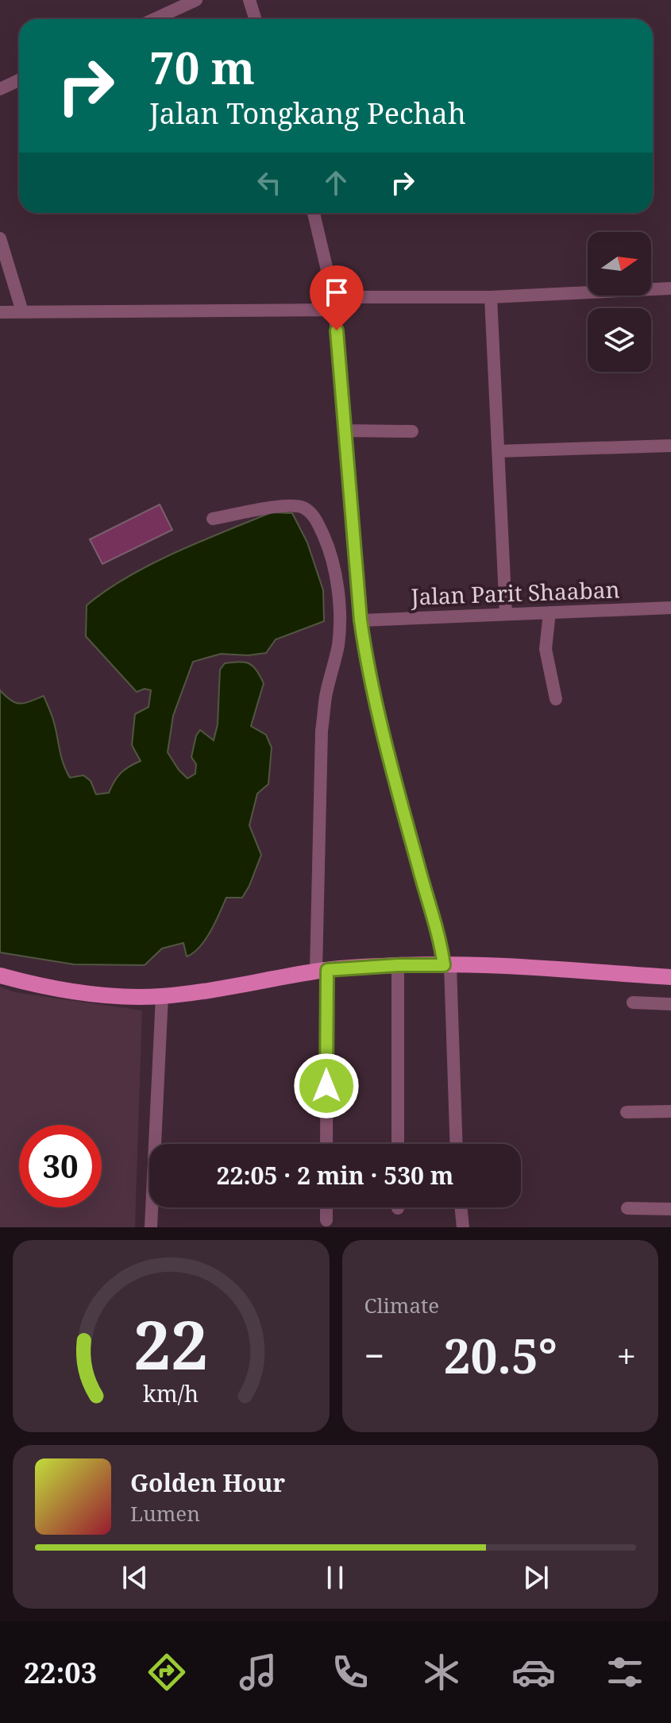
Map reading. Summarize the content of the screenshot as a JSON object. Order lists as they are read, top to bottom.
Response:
{
  "streets": {
    "street": ["Jalan Parit Shaaban"]
  },
  "north": "right",
  "page": {
    "turn": ["70 m", "Jalan Tongkang Pechah"],
    "limit": "30",
    "trip": "22:05 · 2 min · 530 m",
    "tile": "Climate",
    "heat": ["−", "20.5°", "+"],
    "song": ["Golden Hour", "Lumen"],
    "tabs": "22:03",
    "gauge": ["22", "km/h"]
  }
}
